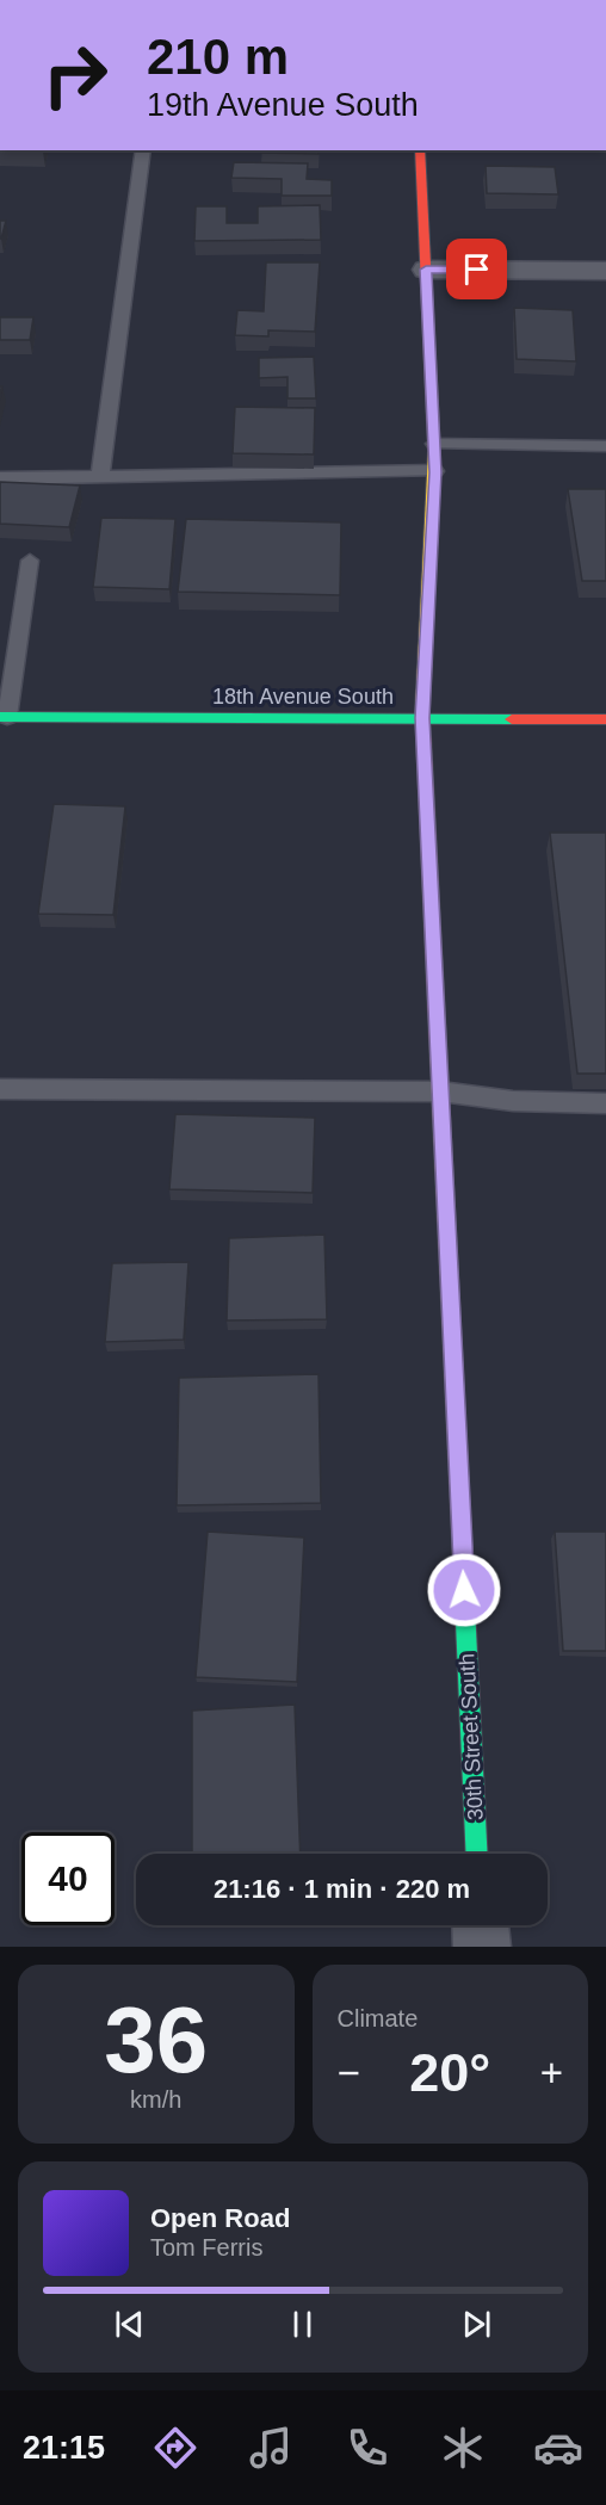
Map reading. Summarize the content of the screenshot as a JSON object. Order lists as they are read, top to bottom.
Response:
{
  "streets": {
    "street": ["18th Avenue South", "30th Street South"]
  },
  "crossings": [
    ["18th Avenue South", "30th Street South"]
  ],
  "page": {
    "turn": ["210 m", "19th Avenue South"],
    "limit": "40",
    "trip": "21:16 · 1 min · 220 m",
    "tile": [
      ["36", "km/h"],
      "Climate"
    ],
    "heat": ["−", "20°", "+"],
    "song": ["Open Road", "Tom Ferris"],
    "tabs": "21:15"
  }
}
